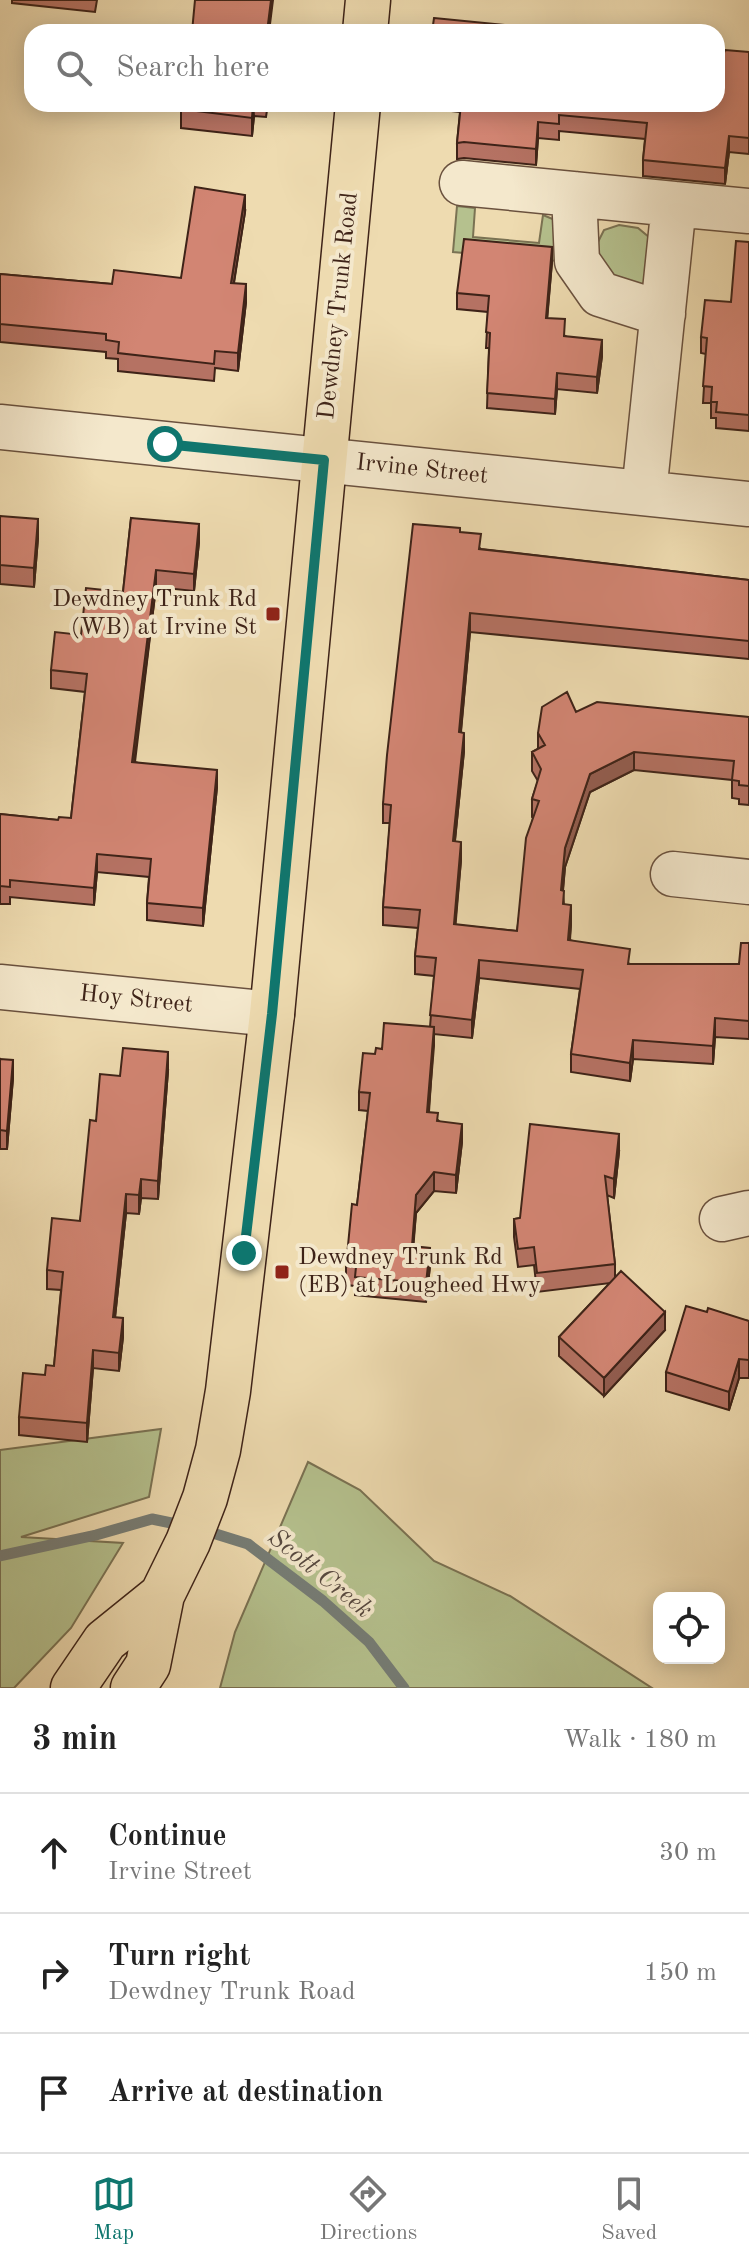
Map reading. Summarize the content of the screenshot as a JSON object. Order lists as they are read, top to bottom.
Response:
{
  "streets": {
    "main road": ["Dewdney Trunk Road"],
    "street": ["Irvine Street", "Hoy Street"]
  },
  "crossings": [
    ["Dewdney Trunk Road", "Irvine Street"],
    ["Dewdney Trunk Road", "Hoy Street"]
  ],
  "water": ["Scott Creek"],
  "places": {
    "transit": ["Dewdney Trunk Rd (WB) at Irvine St", "Dewdney Trunk Rd (EB) at Lougheed Hwy"]
  },
  "page": {
    "search": "Search here",
    "heading": ["3 min", "Walk · 180 m"],
    "list": [
      ["Continue", "Irvine Street", "30 m"],
      ["Turn right", "Dewdney Trunk Road", "150 m"],
      "Arrive at destination"
    ],
    "nav": ["Map", "Directions", "Saved"]
  }
}
